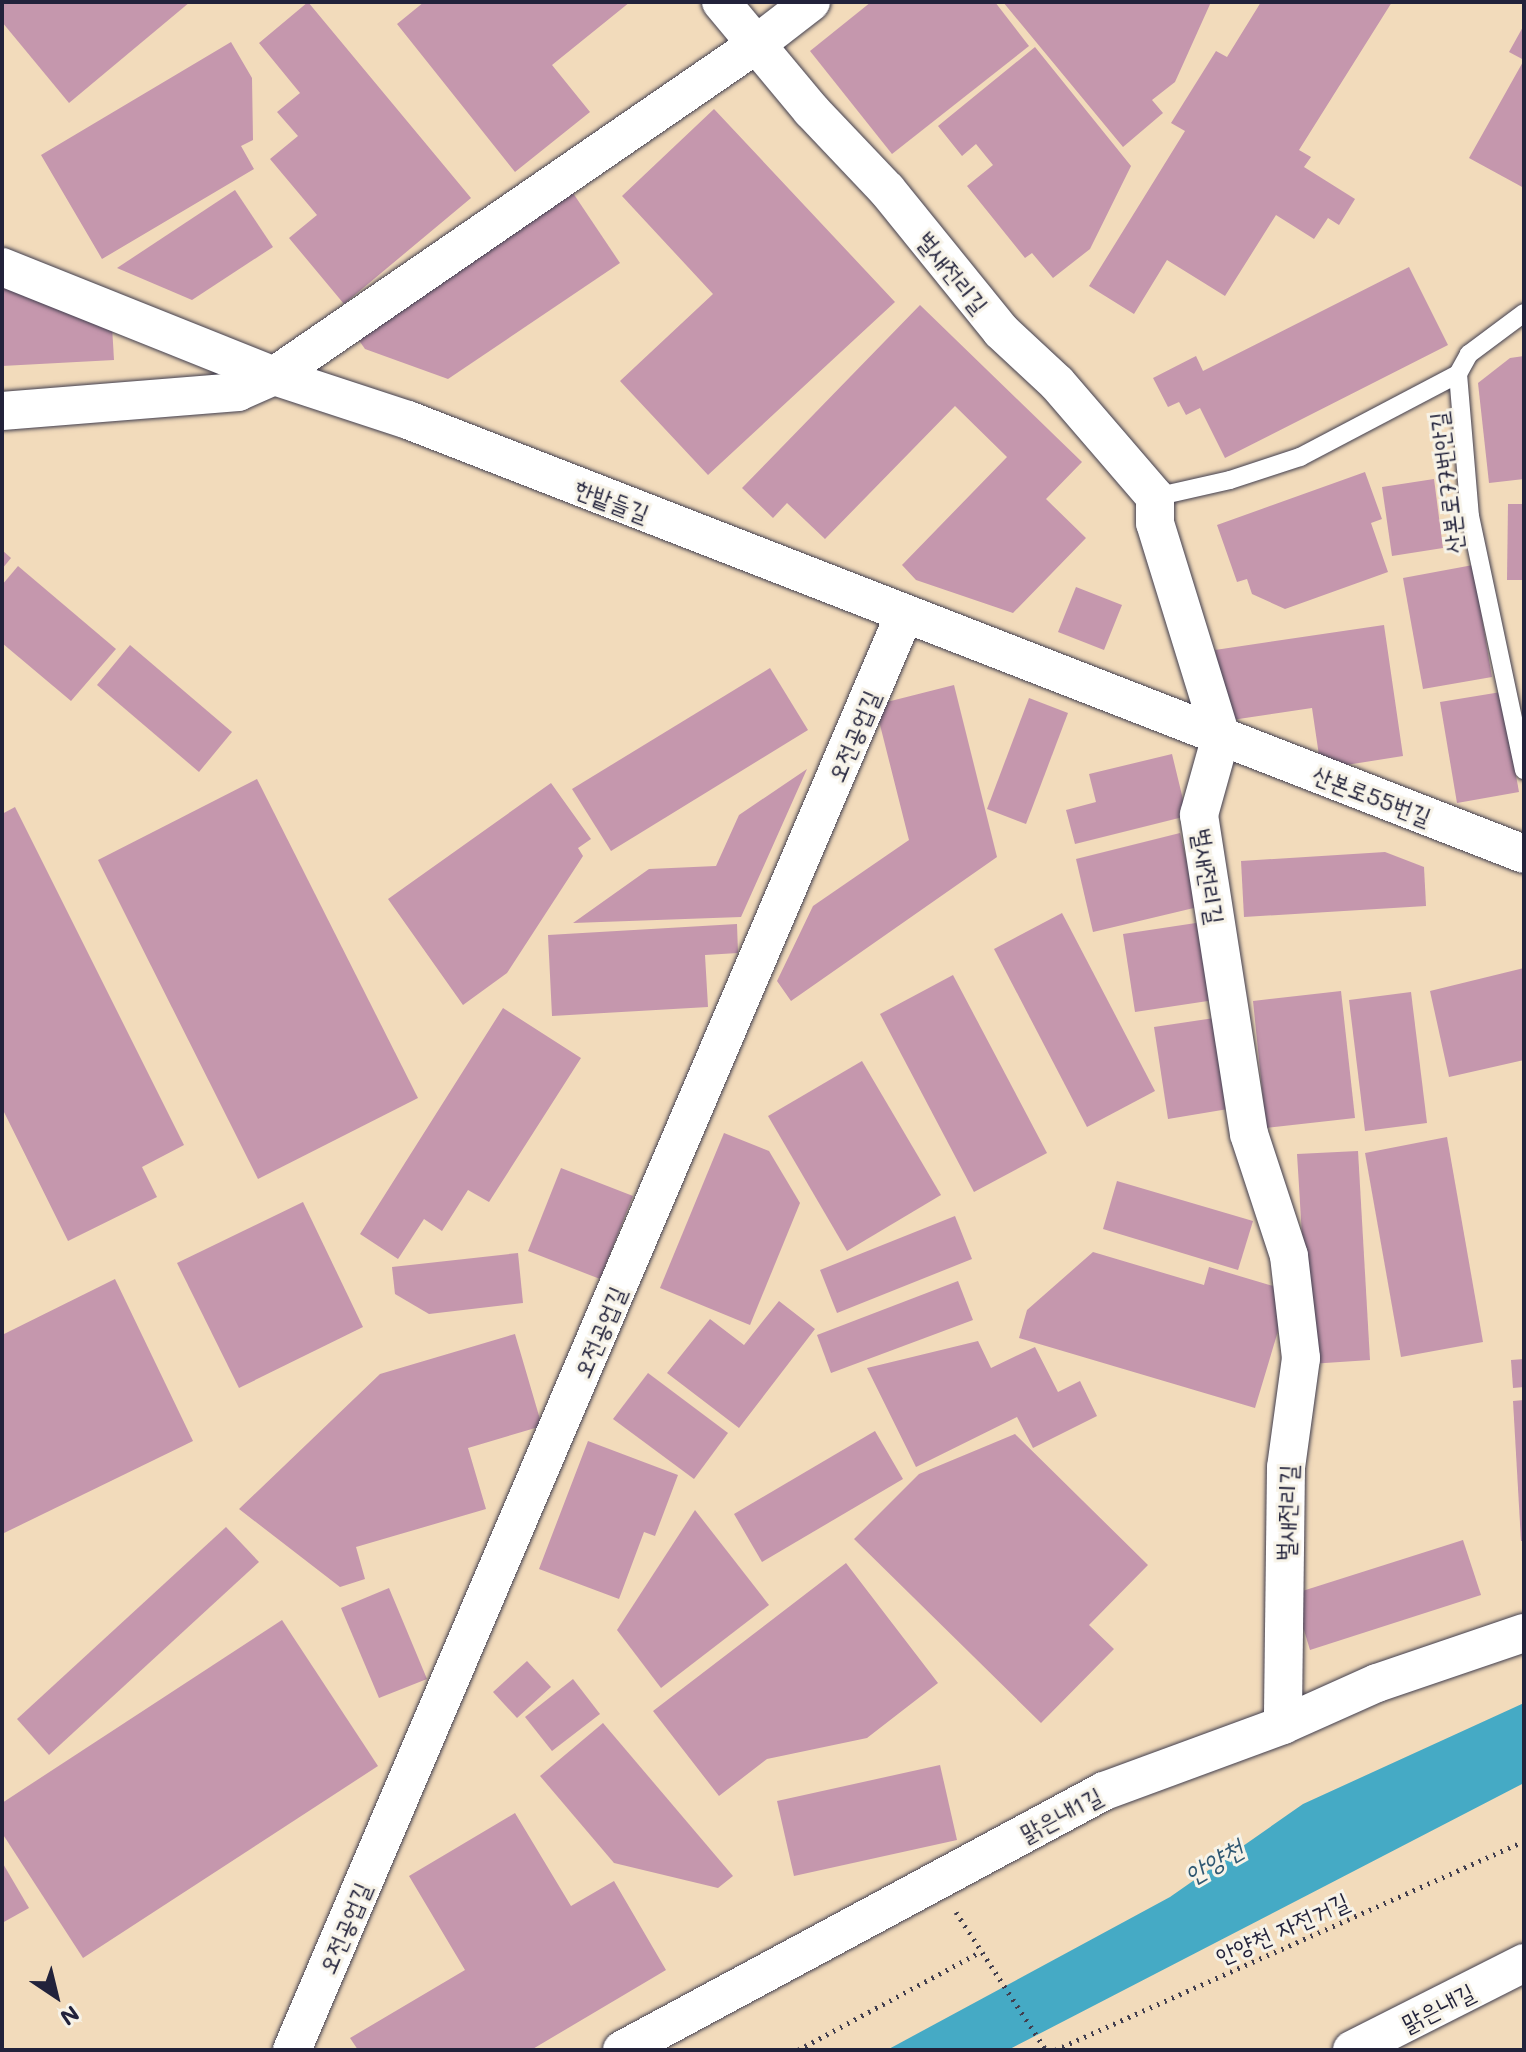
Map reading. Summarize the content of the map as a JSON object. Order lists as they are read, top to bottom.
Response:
{
  "streets": {
    "street": [
      "벌새전리길",
      "한밭들길",
      "오전공업길",
      "산본로55번길",
      "맑은내1길",
      "맑은내길"
    ],
    "lane": ["산본로77번안길"],
    "path": ["안양천 자전거길"]
  },
  "crossings": [
    ["벌새전리길", "한밭들길"],
    ["벌새전리길", "산본로55번길"],
    ["벌새전리길", "맑은내1길"],
    ["한밭들길", "오전공업길"],
    ["한밭들길", "산본로55번길"]
  ],
  "water": ["안양천"],
  "north": "bottom right"
}
